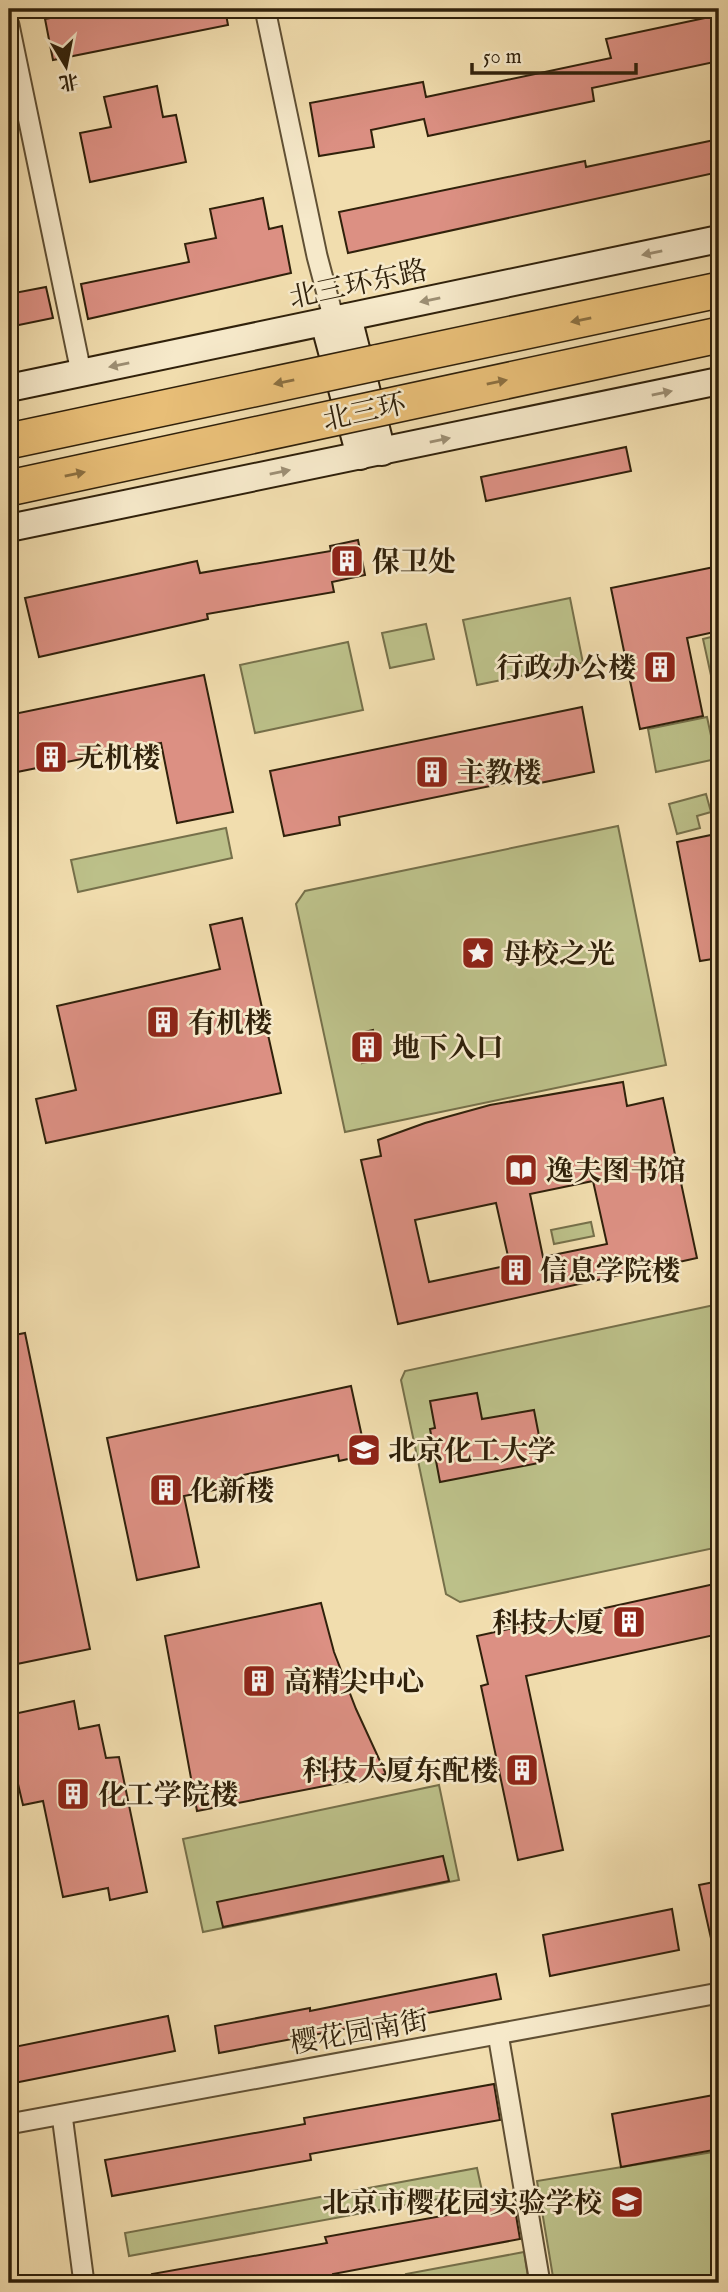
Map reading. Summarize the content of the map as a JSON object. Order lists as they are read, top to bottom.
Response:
{
  "streets": {
    "highway": ["北三环"],
    "street": ["北三环东路", "樱花园南街"]
  },
  "places": {
    "building": [
      "保卫处",
      "行政办公楼",
      "无机楼",
      "主教楼",
      "有机楼",
      "地下入口",
      "信息学院楼",
      "化新楼",
      "科技大厦",
      "高精尖中心",
      "科技大厦东配楼",
      "化工学院楼"
    ],
    "place": ["母校之光"],
    "library": ["逸夫图书馆"],
    "school or university": ["北京化工大学", "北京市樱花园实验学校"]
  },
  "scale_bar": "50 m",
  "north": "bottom"
}
